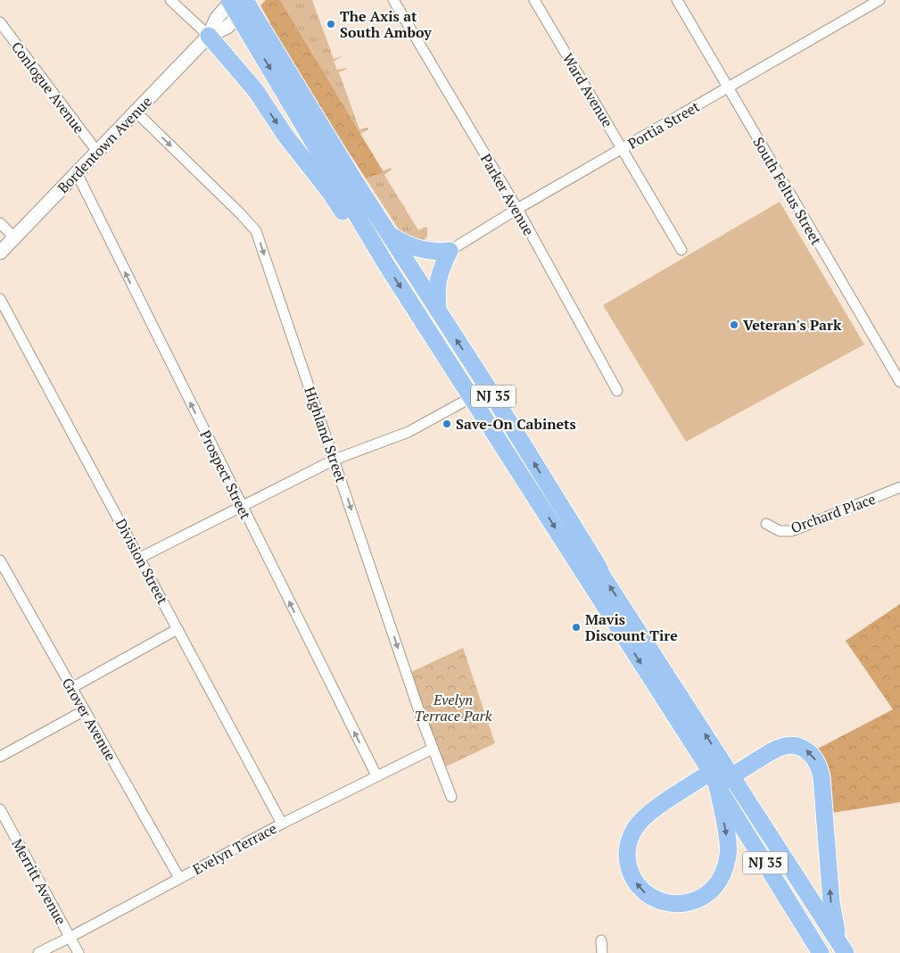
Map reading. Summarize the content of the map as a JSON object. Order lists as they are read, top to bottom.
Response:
{
  "streets": {
    "highway": ["NJ 35"],
    "street": [
      "Conlogue Avenue",
      "Ward Avenue",
      "Portia Street",
      "Bordentown Avenue",
      "South Feltus Street",
      "Parker Avenue",
      "Highland Street",
      "Prospect Street",
      "Orchard Place",
      "Division Street",
      "Grover Avenue",
      "Evelyn Terrace",
      "Merritt Avenue"
    ]
  },
  "crossings": [
    ["Conlogue Avenue", "Bordentown Avenue"],
    ["Ward Avenue", "Portia Street"],
    ["Portia Street", "South Feltus Street"],
    ["Portia Street", "Parker Avenue"],
    ["Bordentown Avenue", "NJ 35"],
    ["Bordentown Avenue", "Highland Street"],
    ["Bordentown Avenue", "Prospect Street"],
    ["Highland Street", "Evelyn Terrace"],
    ["Prospect Street", "Evelyn Terrace"],
    ["Division Street", "Evelyn Terrace"],
    ["Grover Avenue", "Evelyn Terrace"],
    ["Evelyn Terrace", "Merritt Avenue"]
  ],
  "one_way": ["Highland Street", "Prospect Street"],
  "parks": ["Evelyn Terrace Park"],
  "places": [
    "The Axis at South Amboy",
    "Veteran's Park",
    "Save-On Cabinets",
    "Mavis Discount Tire"
  ]
}
